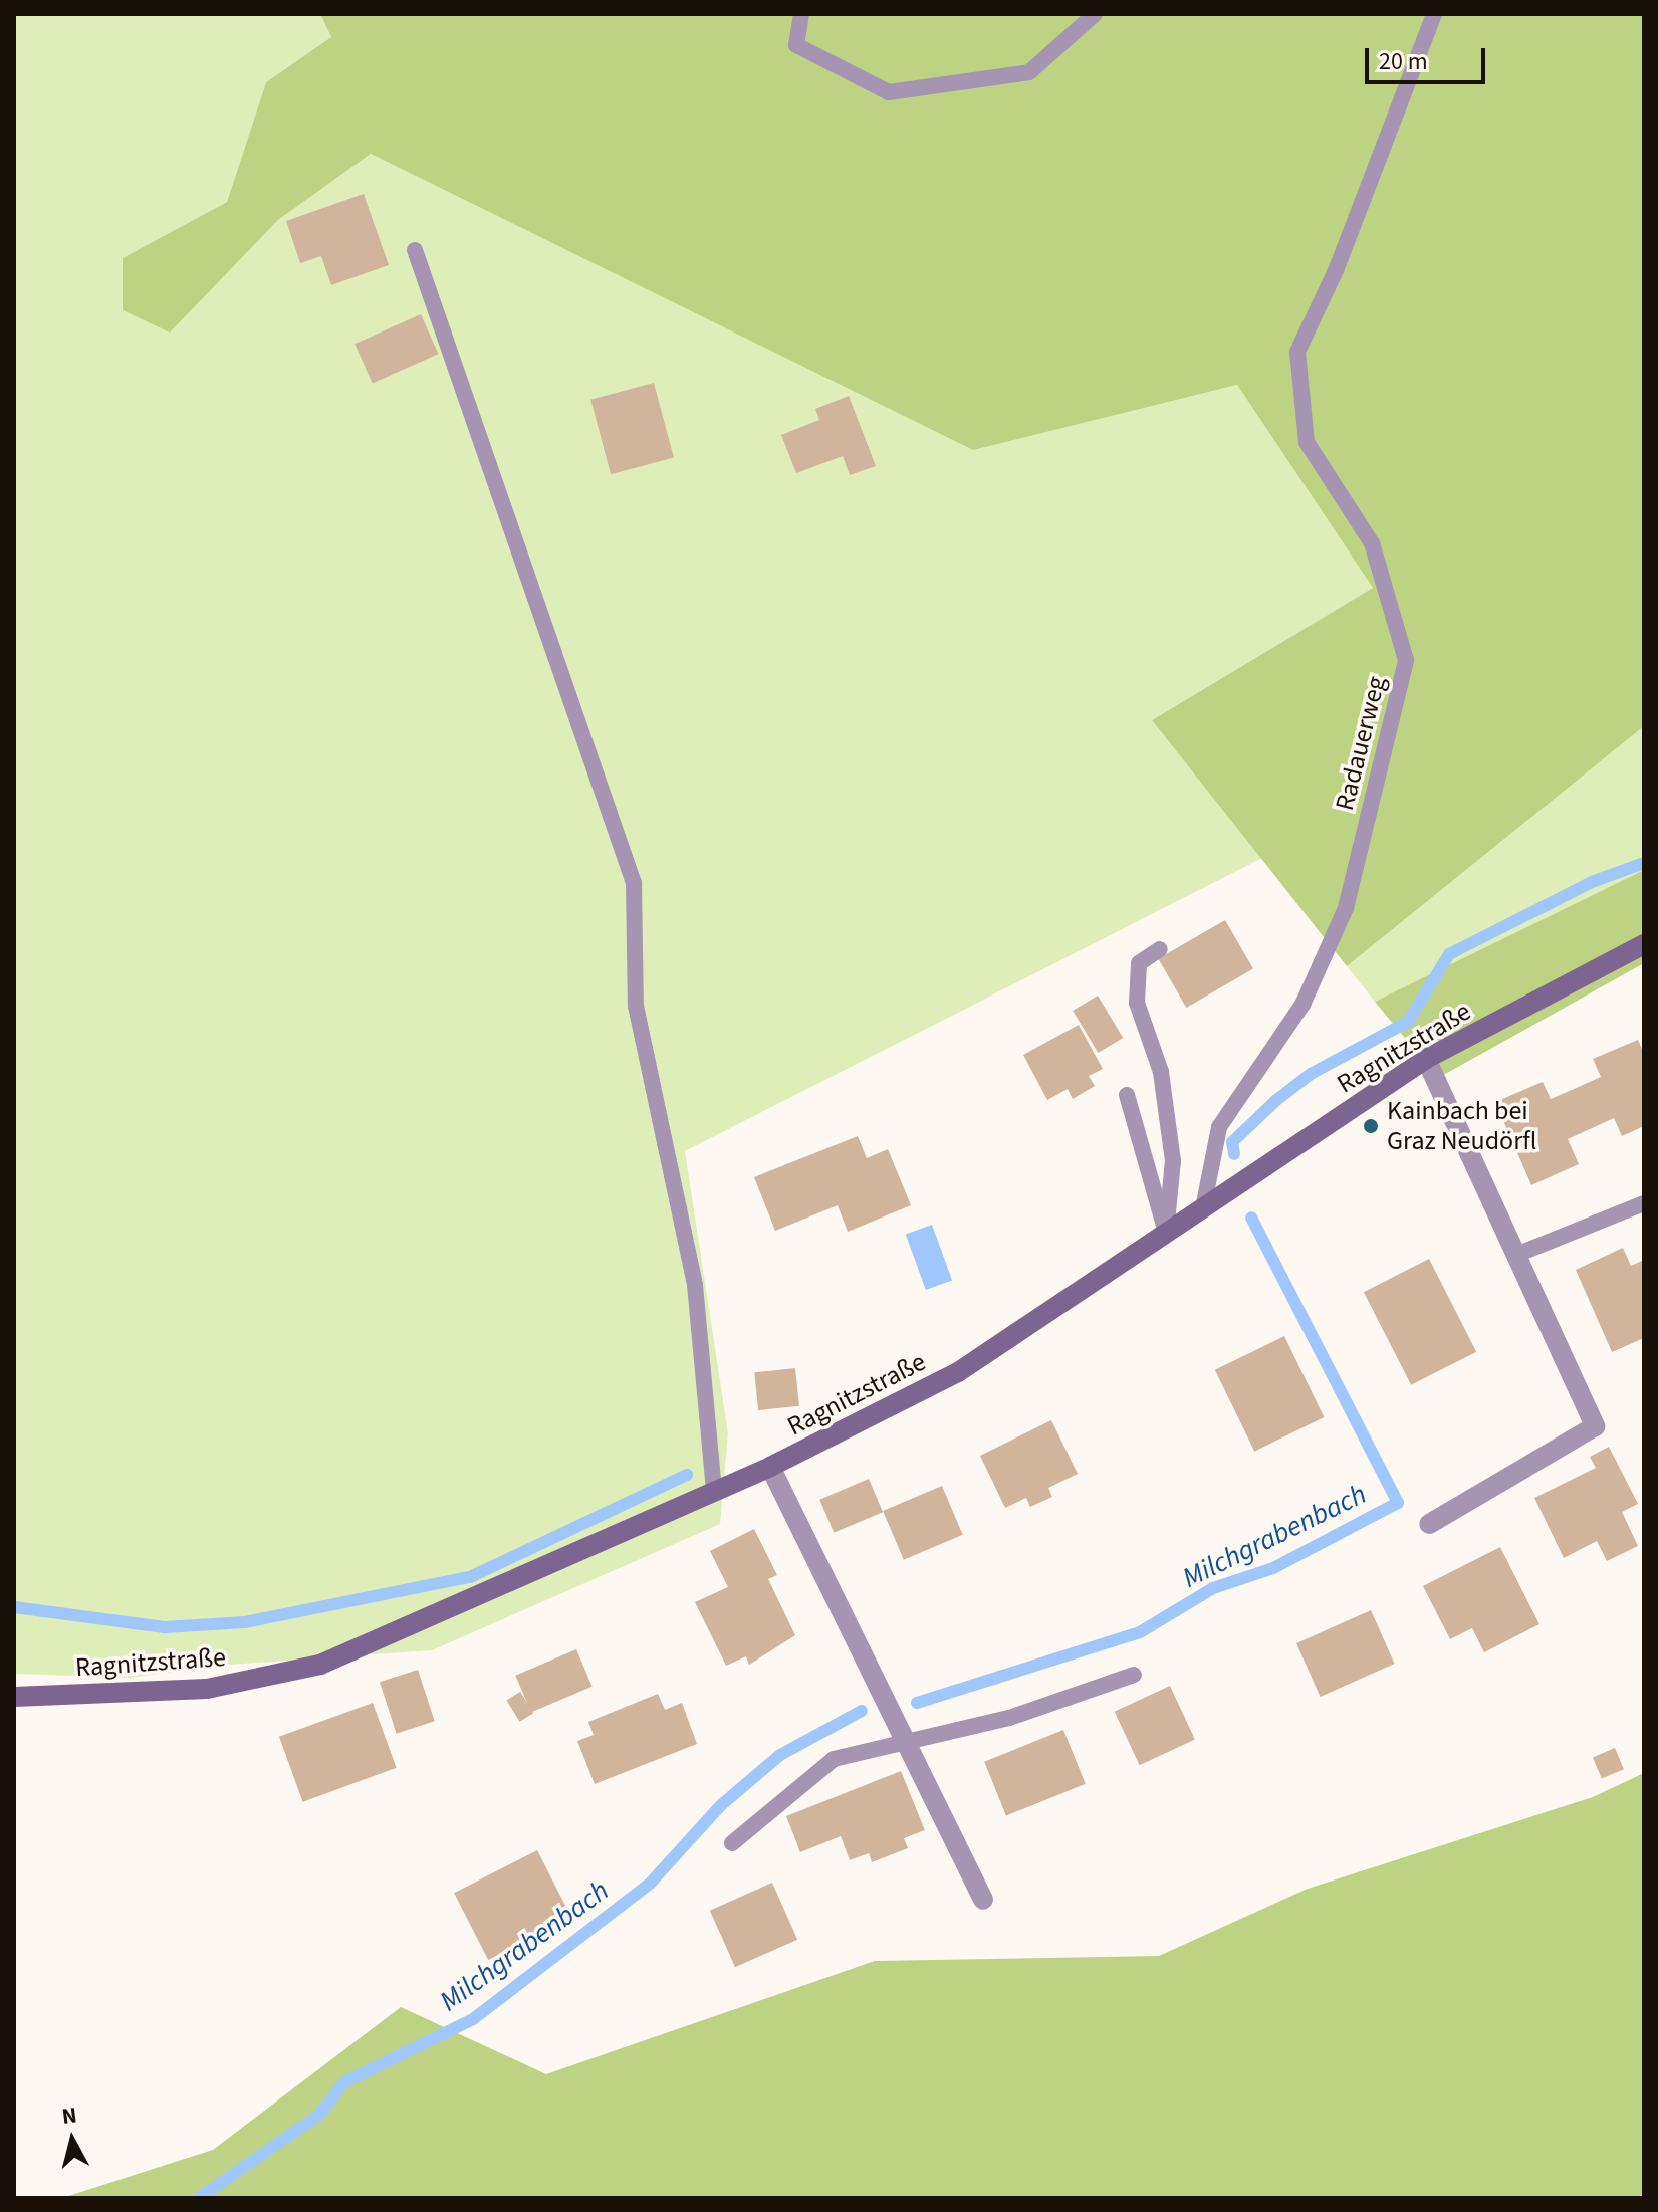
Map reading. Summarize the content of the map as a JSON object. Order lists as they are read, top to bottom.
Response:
{
  "streets": {
    "main road": ["Ragnitzstraße"],
    "lane": ["Radauerweg"]
  },
  "crossings": [
    ["Radauerweg", "Ragnitzstraße"]
  ],
  "water": ["Milchgrabenbach"],
  "places": ["Kainbach bei Graz Neudörfl"],
  "scale_bar": "20 m",
  "north": "top"
}
